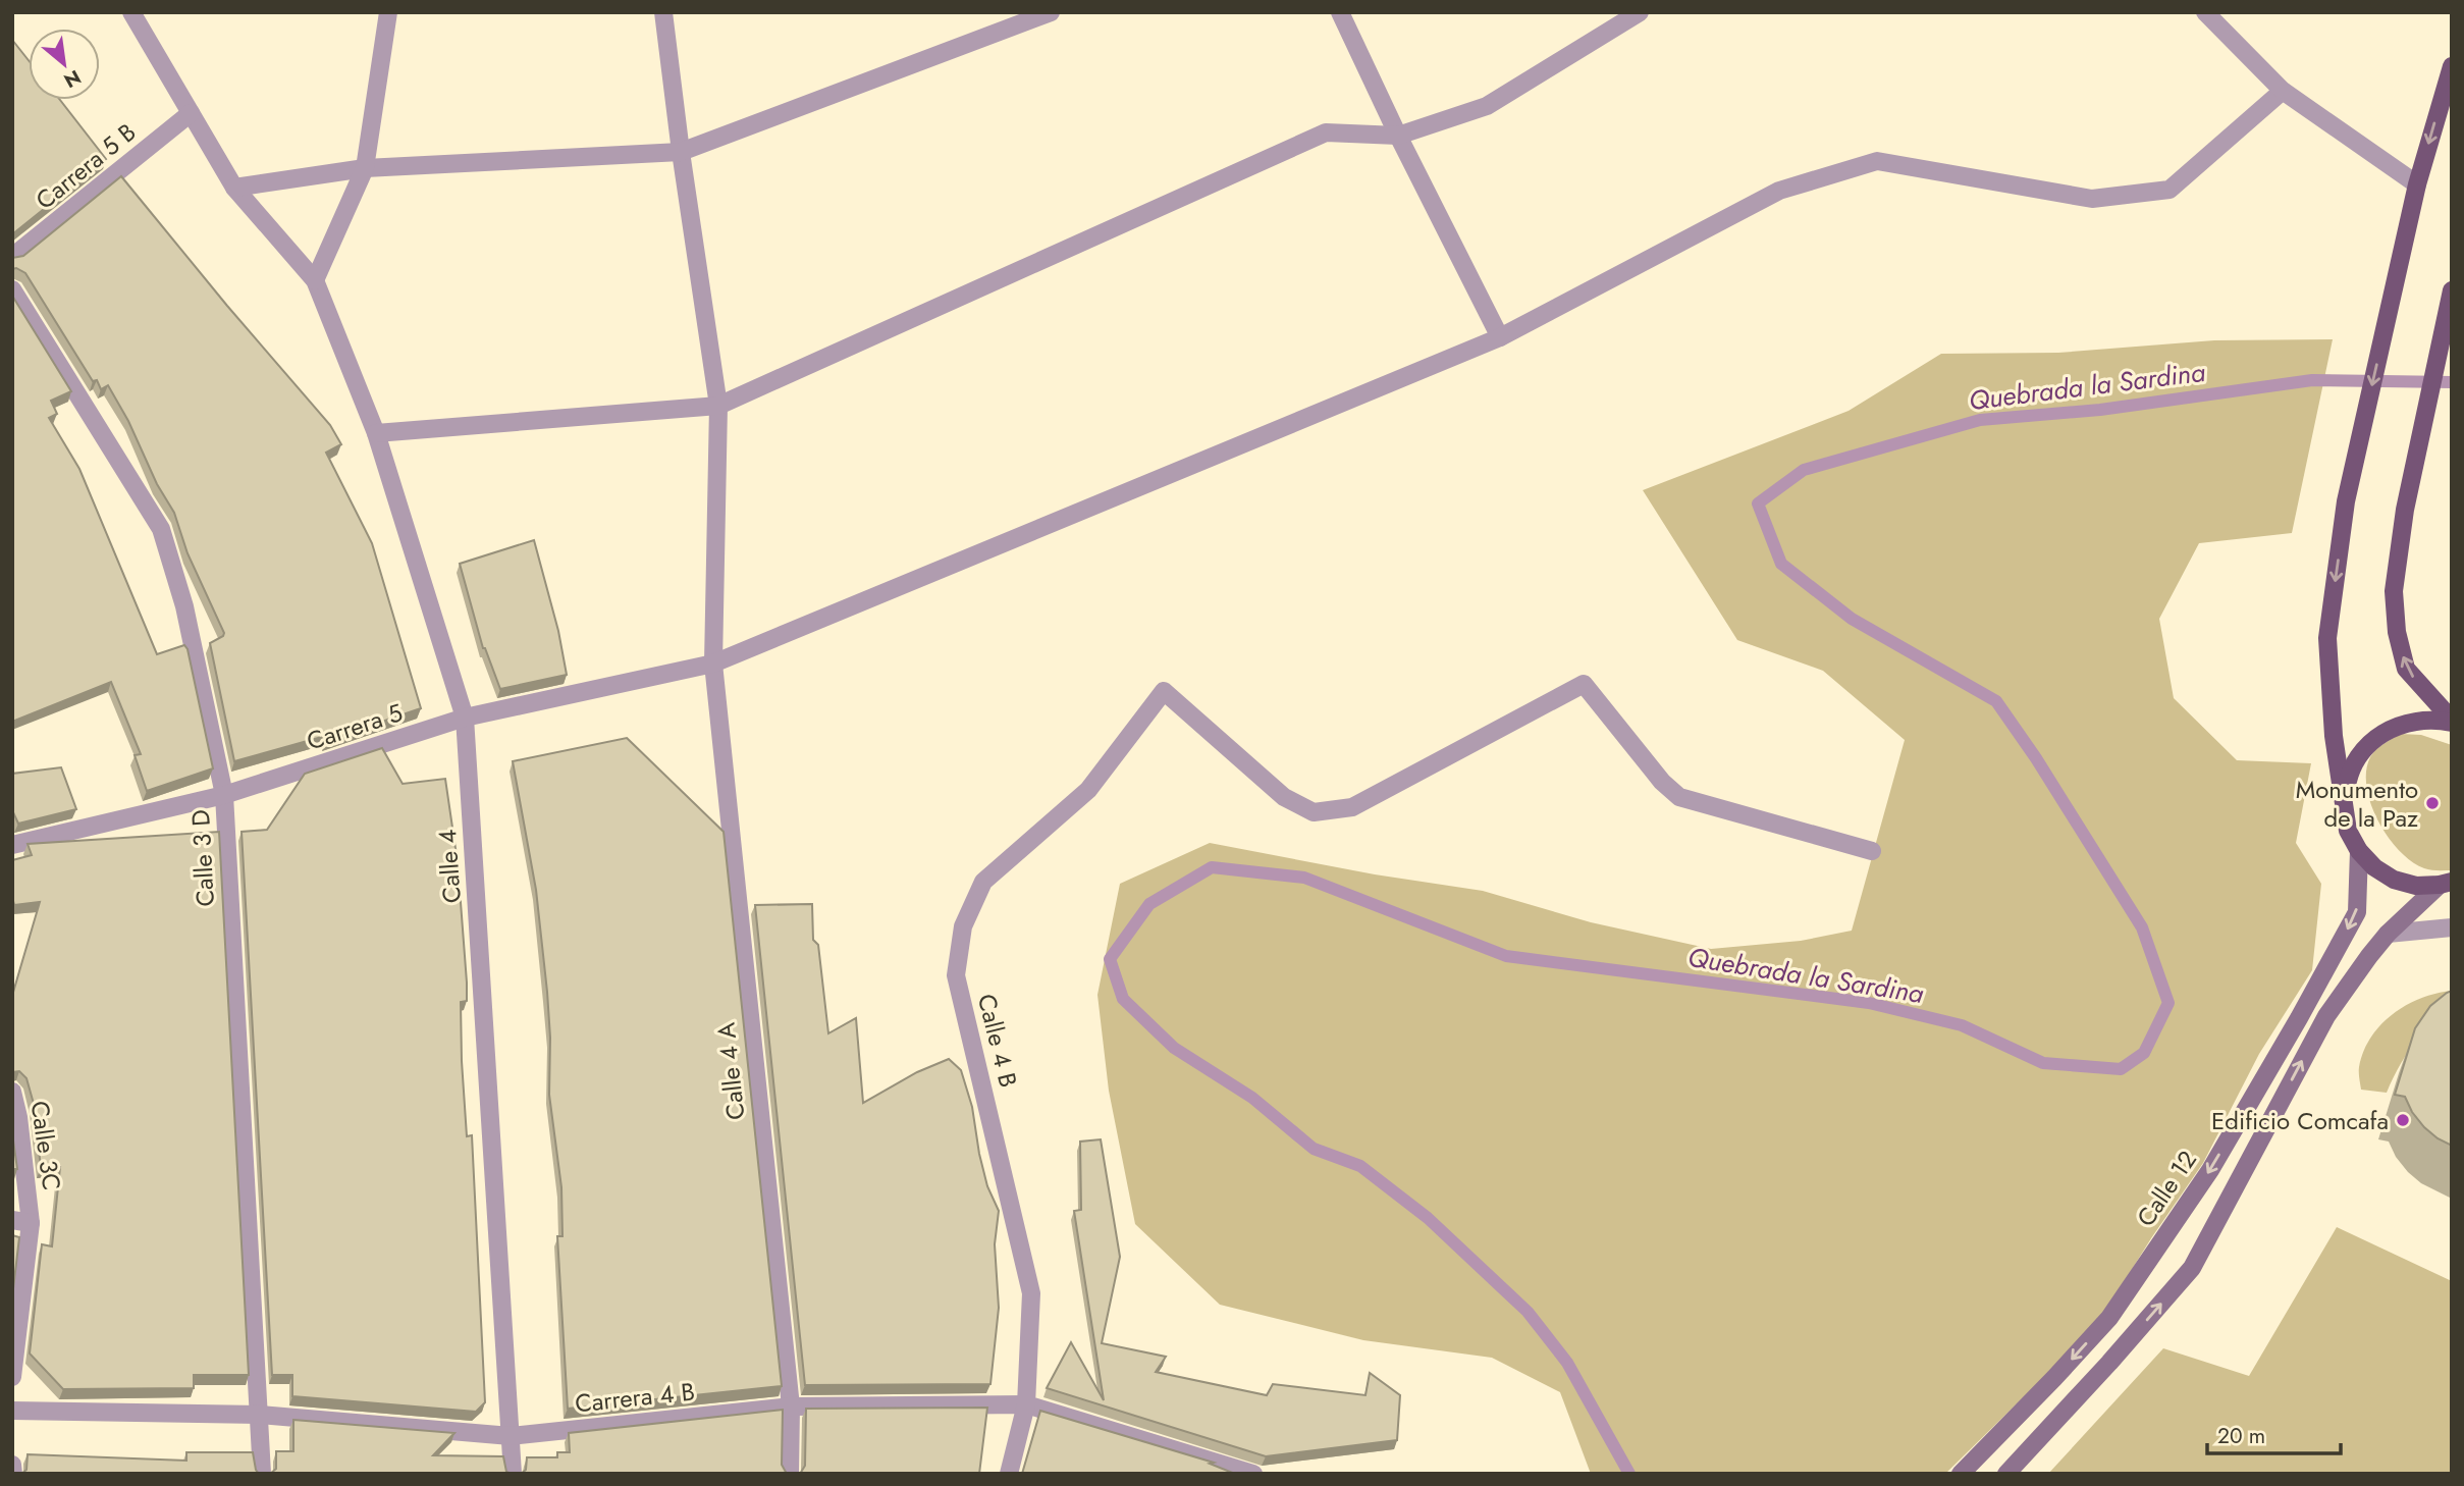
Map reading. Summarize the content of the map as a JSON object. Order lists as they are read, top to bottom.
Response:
{
  "streets": {
    "main road": ["Calle 12"],
    "street": [
      "Carrera 5 B",
      "Carrera 5",
      "Calle 3 D",
      "Calle 4",
      "Calle 4 B",
      "Calle 4 A",
      "Calle 3C",
      "Carrera 4 B"
    ]
  },
  "crossings": [
    ["Carrera 5 B", "Calle 4"],
    ["Carrera 5", "Calle 3 D"],
    ["Carrera 5", "Calle 4"],
    ["Carrera 5", "Calle 4 A"],
    ["Calle 3 D", "Carrera 4 B"],
    ["Calle 4", "Carrera 4 B"],
    ["Calle 4 B", "Carrera 4 B"],
    ["Calle 4 A", "Carrera 4 B"]
  ],
  "water": ["Quebrada la Sardina"],
  "places": ["Monumento de la Paz", "Edificio Comcafa"],
  "scale_bar": "20 m",
  "north": "bottom right"
}
